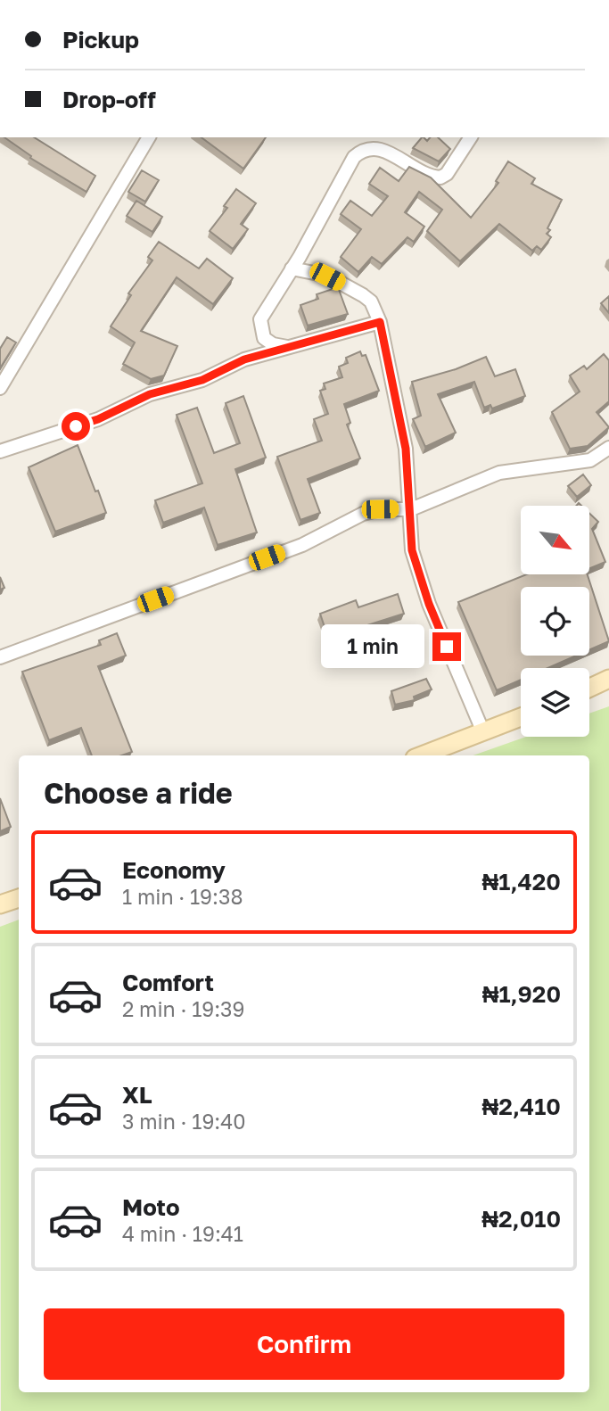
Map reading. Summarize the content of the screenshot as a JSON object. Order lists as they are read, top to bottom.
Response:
{
  "north": "bottom right",
  "page": {
    "banner": ["Pickup", "Drop-off"],
    "bubble": "1 min",
    "heading": "Choose a ride",
    "list": [
      {
        "name": "Economy",
        "note": "1 min · 19:38",
        "value": "₦1,420"
      },
      {
        "name": "Comfort",
        "note": "2 min · 19:39",
        "value": "₦1,920"
      },
      {
        "name": "XL",
        "note": "3 min · 19:40",
        "value": "₦2,410"
      },
      {
        "name": "Moto",
        "note": "4 min · 19:41",
        "value": "₦2,010"
      }
    ],
    "buttons": "Confirm"
  }
}
